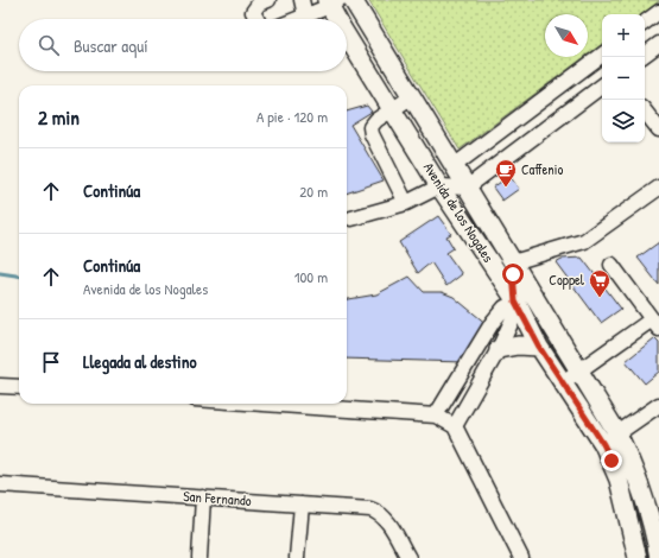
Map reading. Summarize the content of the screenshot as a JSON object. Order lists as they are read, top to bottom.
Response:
{
  "streets": {
    "main road": ["Avenida de los Nogales"],
    "street": ["San Fernando"]
  },
  "places": {
    "cafe": ["Caffenio"],
    "supermarket": ["Coppel"]
  },
  "north": "bottom right",
  "page": {
    "map_buttons": ["+", "−"],
    "search": "Buscar aquí",
    "heading": ["2 min", "A pie · 120 m"],
    "list": [
      ["Continúa", "20 m"],
      ["Continúa", "Avenida de los Nogales", "100 m"],
      "Llegada al destino"
    ]
  }
}
